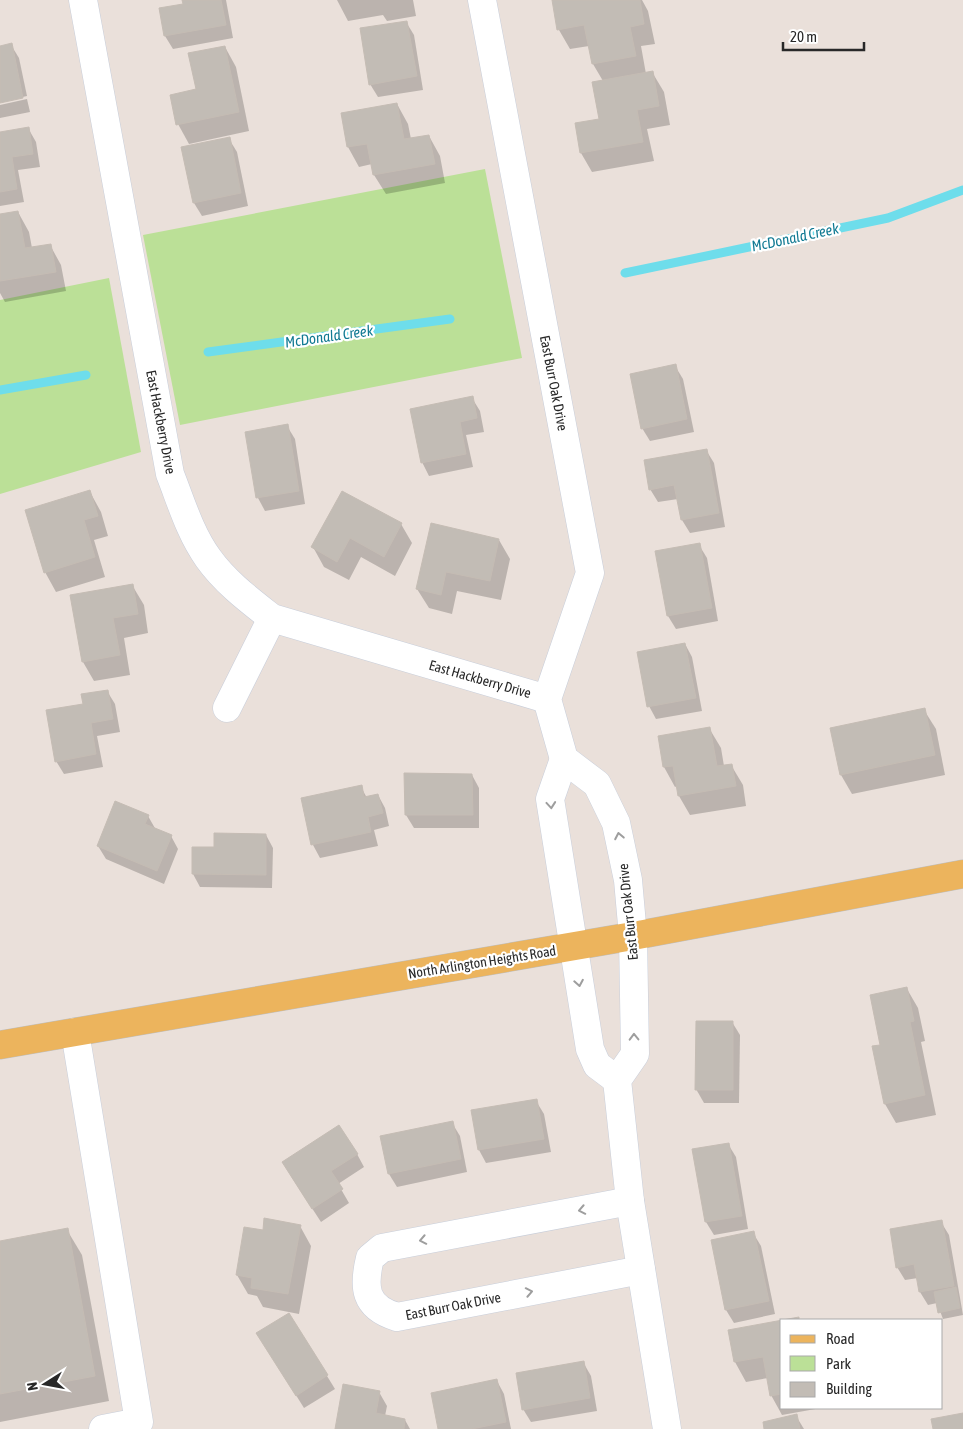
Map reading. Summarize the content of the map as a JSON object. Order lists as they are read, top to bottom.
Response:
{
  "streets": {
    "main road": ["North Arlington Heights Road"],
    "street": ["East Burr Oak Drive", "East Hackberry Drive"]
  },
  "crossings": [
    ["East Burr Oak Drive", "East Hackberry Drive"],
    ["East Burr Oak Drive", "North Arlington Heights Road"]
  ],
  "water": ["McDonald Creek"],
  "legend": ["Road", "Park", "Building"],
  "scale_bar": "20 m",
  "north": "left"
}
